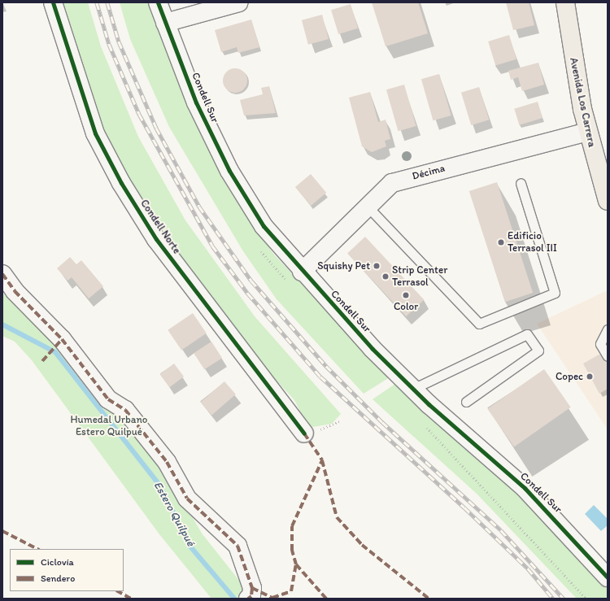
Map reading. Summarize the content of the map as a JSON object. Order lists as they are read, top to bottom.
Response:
{
  "streets": {
    "main road": ["Avenida Los Carrera"],
    "street": ["Condell Sur", "Décima", "Condell Norte"]
  },
  "crossings": [
    ["Condell Sur", "Décima"],
    ["Avenida Los Carrera", "Décima"]
  ],
  "water": ["Estero Quilpué"],
  "parks": ["Humedal Urbano Estero Quilpué"],
  "places": [
    "Edificio Terrasol III",
    "Squishy Pet",
    "Strip Center Terrasol",
    "Color",
    "Copec"
  ],
  "legend": ["Ciclovía", "Sendero"]
}
